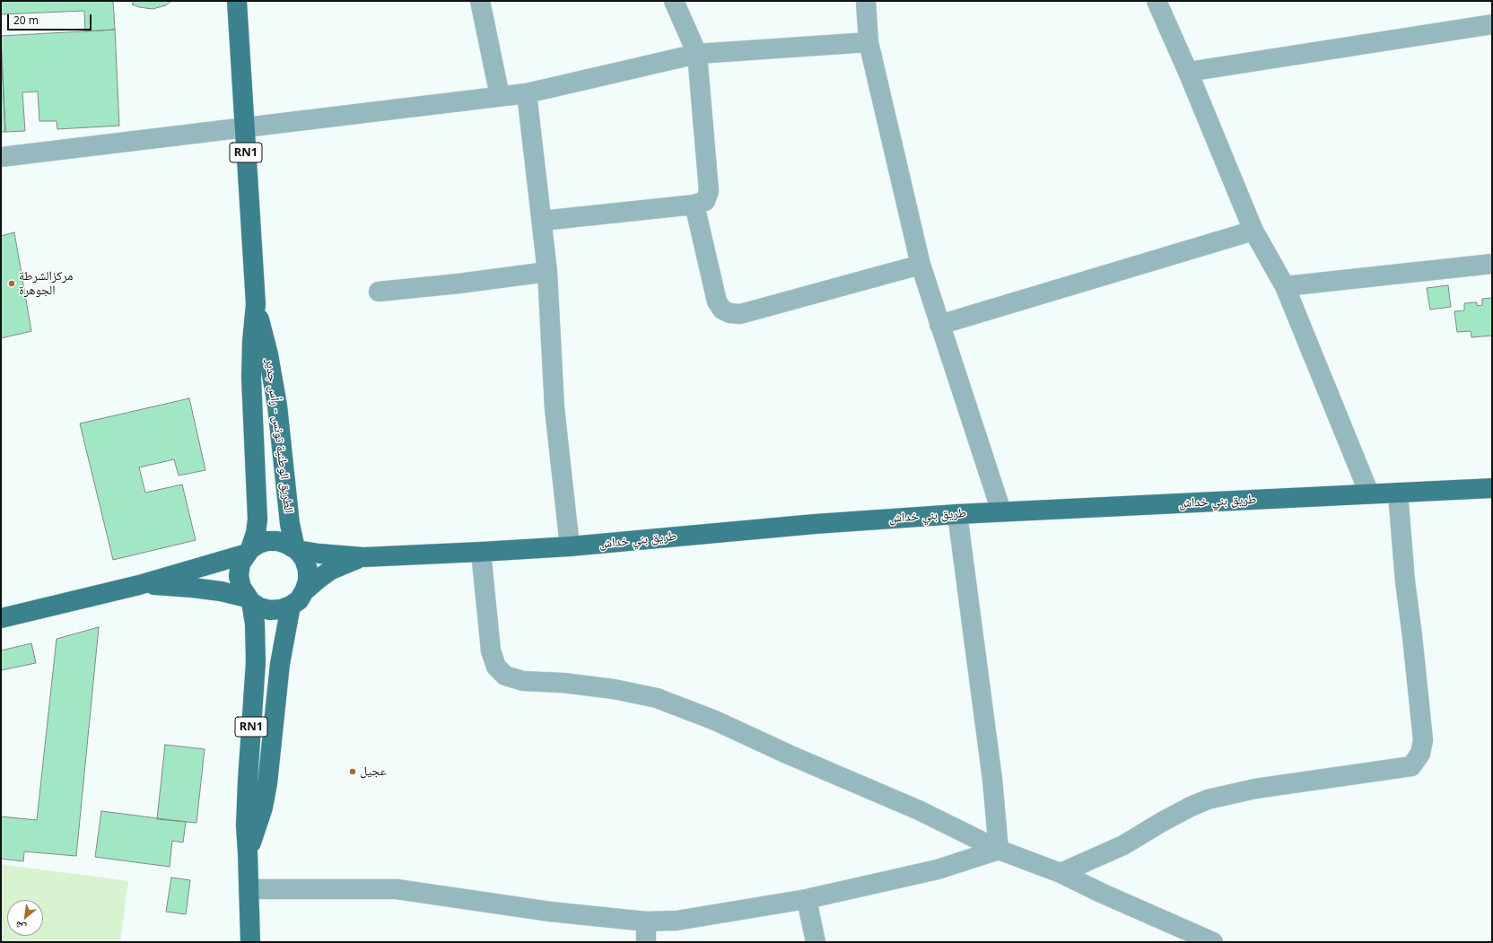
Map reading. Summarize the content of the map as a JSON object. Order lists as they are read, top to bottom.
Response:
{
  "streets": {
    "main road": ["RN1", "الطريق الوطنية تونس - رأس جدير", "طريق بني خداش"]
  },
  "crossings": [
    ["RN1", "الطريق الوطنية تونس - رأس جدير"],
    ["RN1", "طريق بني خداش"],
    ["الطريق الوطنية تونس - رأس جدير", "طريق بني خداش"]
  ],
  "places": ["مركزالشرطة الجوهرة", "عجيل"],
  "scale_bar": "20 m",
  "north": "bottom left"
}
